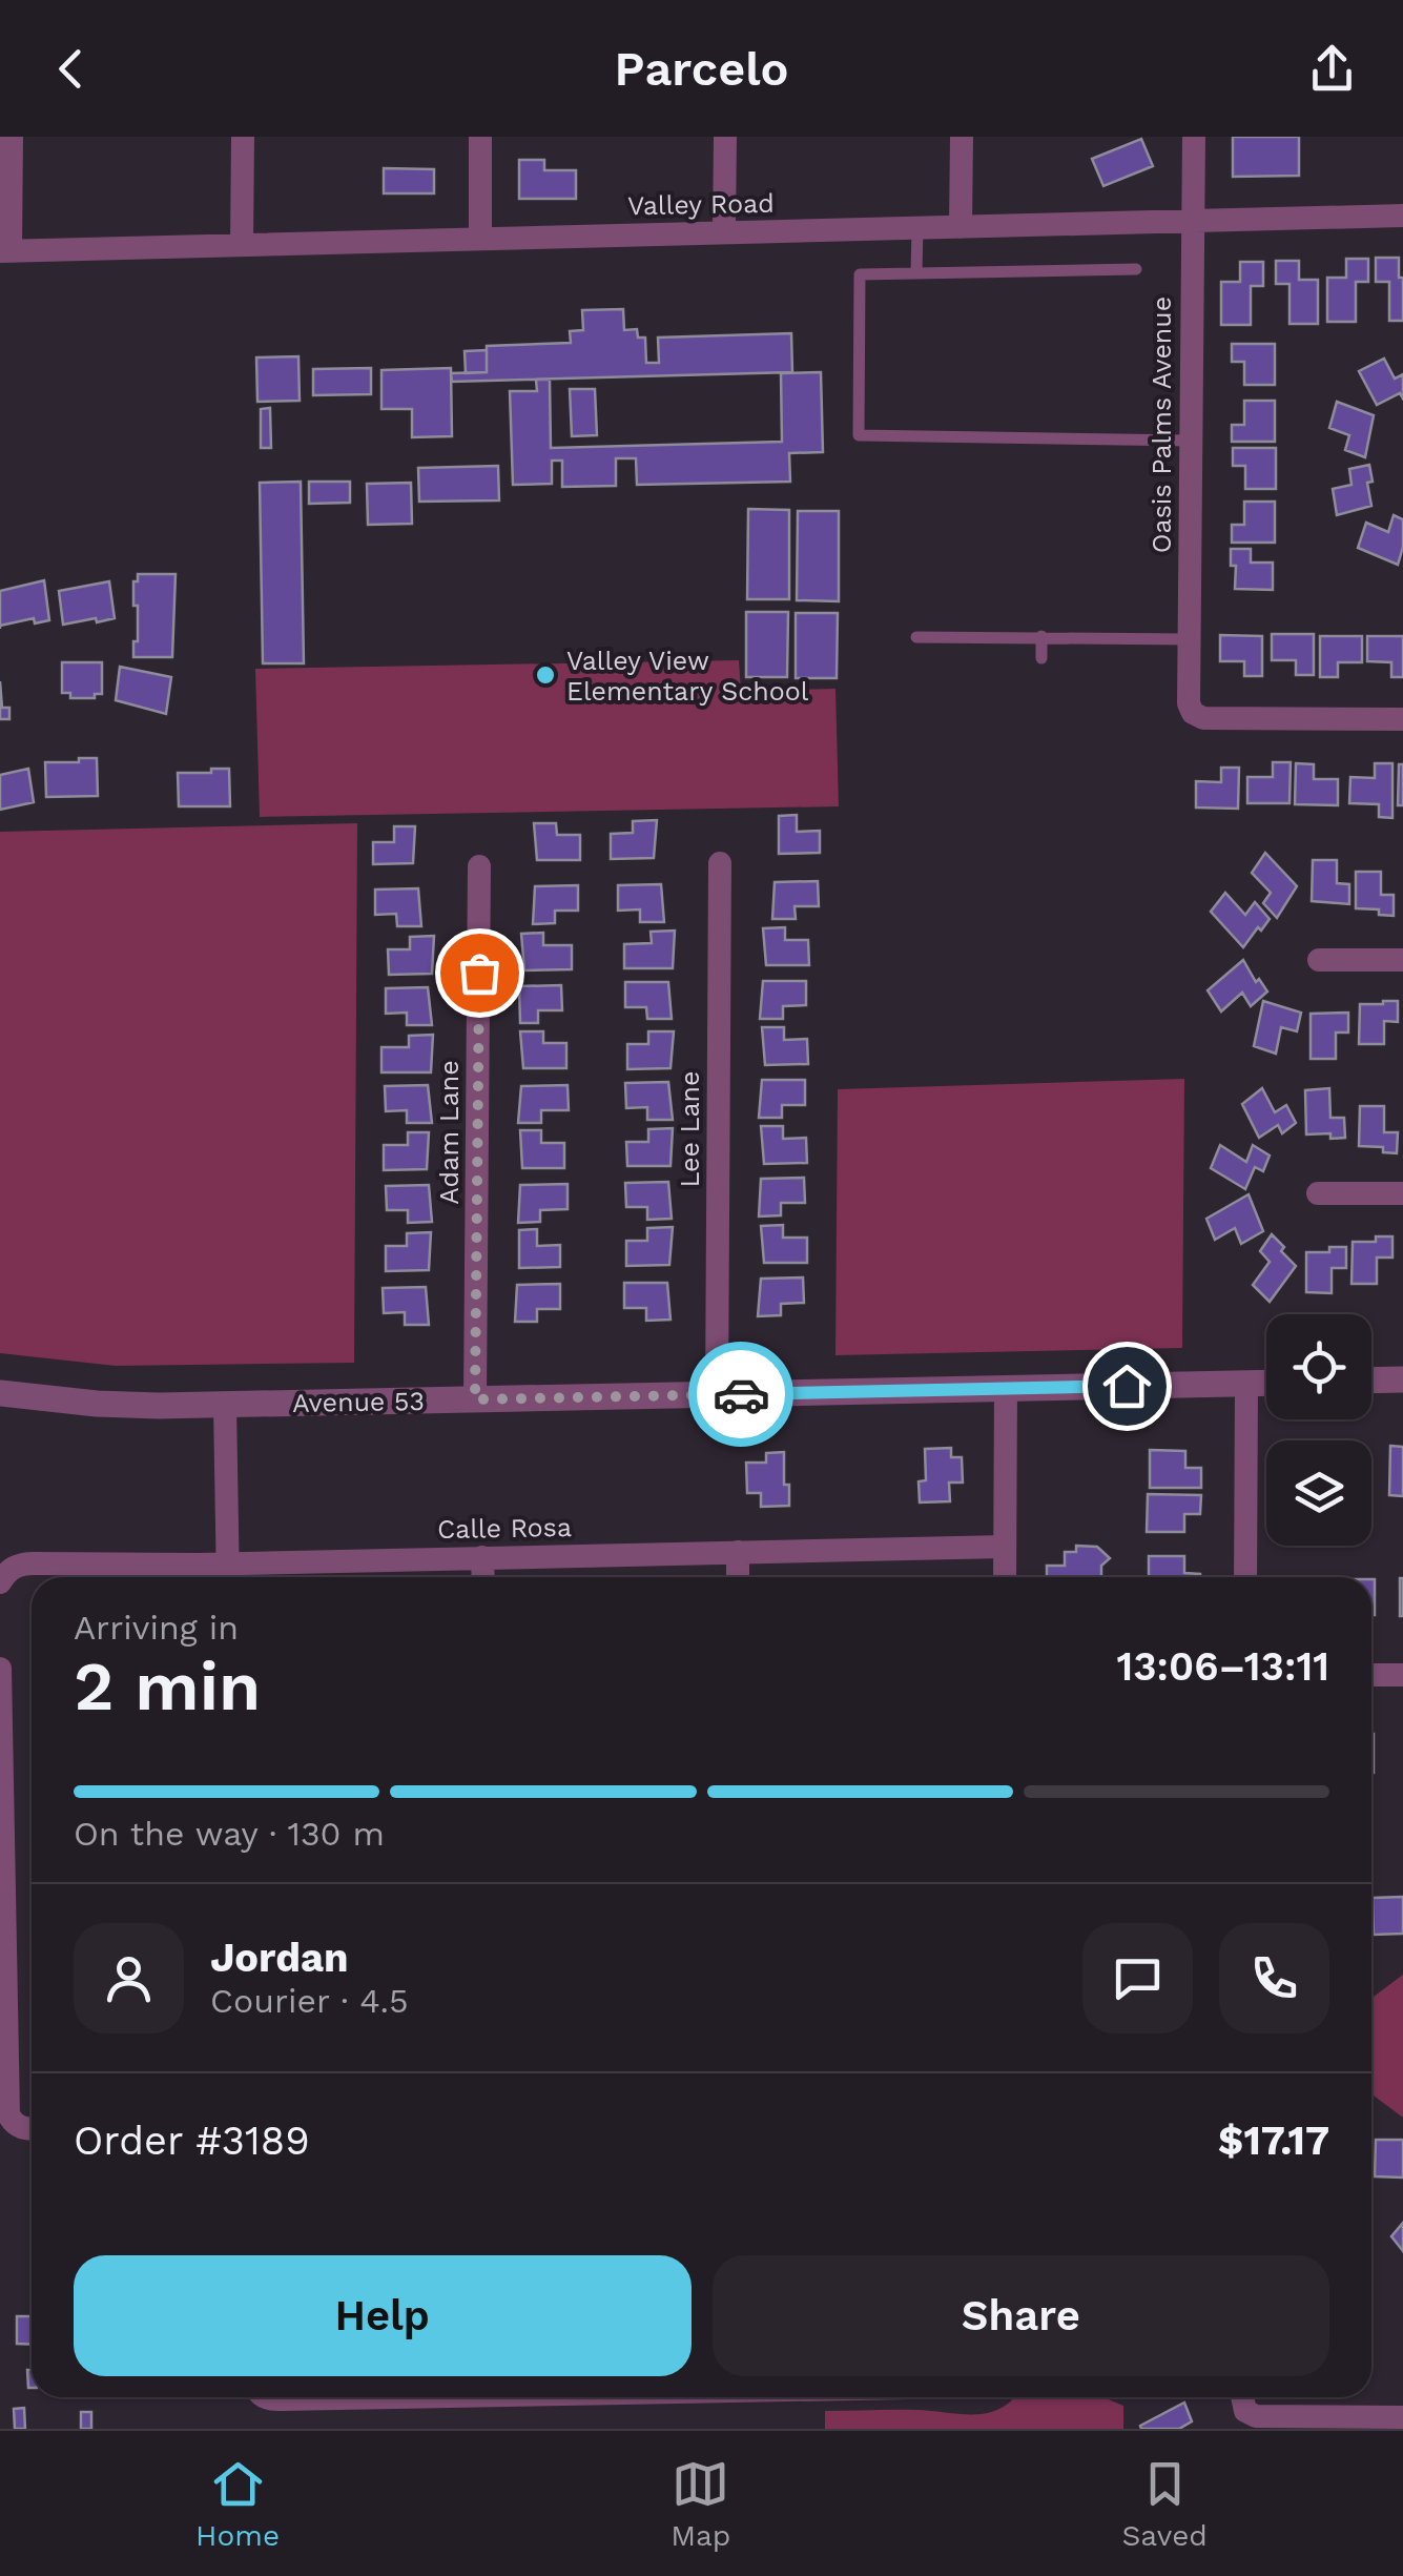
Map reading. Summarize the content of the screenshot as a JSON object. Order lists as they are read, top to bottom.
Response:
{
  "streets": {
    "street": [
      "Valley Road",
      "Oasis Palms Avenue",
      "Lee Lane",
      "Adam Lane",
      "Avenue 53",
      "Calle Rosa"
    ]
  },
  "crossings": [
    ["Valley Road", "Oasis Palms Avenue"],
    ["Lee Lane", "Avenue 53"],
    ["Adam Lane", "Avenue 53"]
  ],
  "places": ["Valley View Elementary School"],
  "page": {
    "header": "Parcelo",
    "heading": ["2 min", "Arriving in", "13:06–13:11"],
    "panel": [
      "Jordan",
      "Courier · 4.5",
      "Order #3189",
      "$17.17"
    ],
    "bar": "On the way · 130 m",
    "buttons": ["Help", "Share"],
    "tabs": ["Home", "Map", "Saved"]
  }
}
